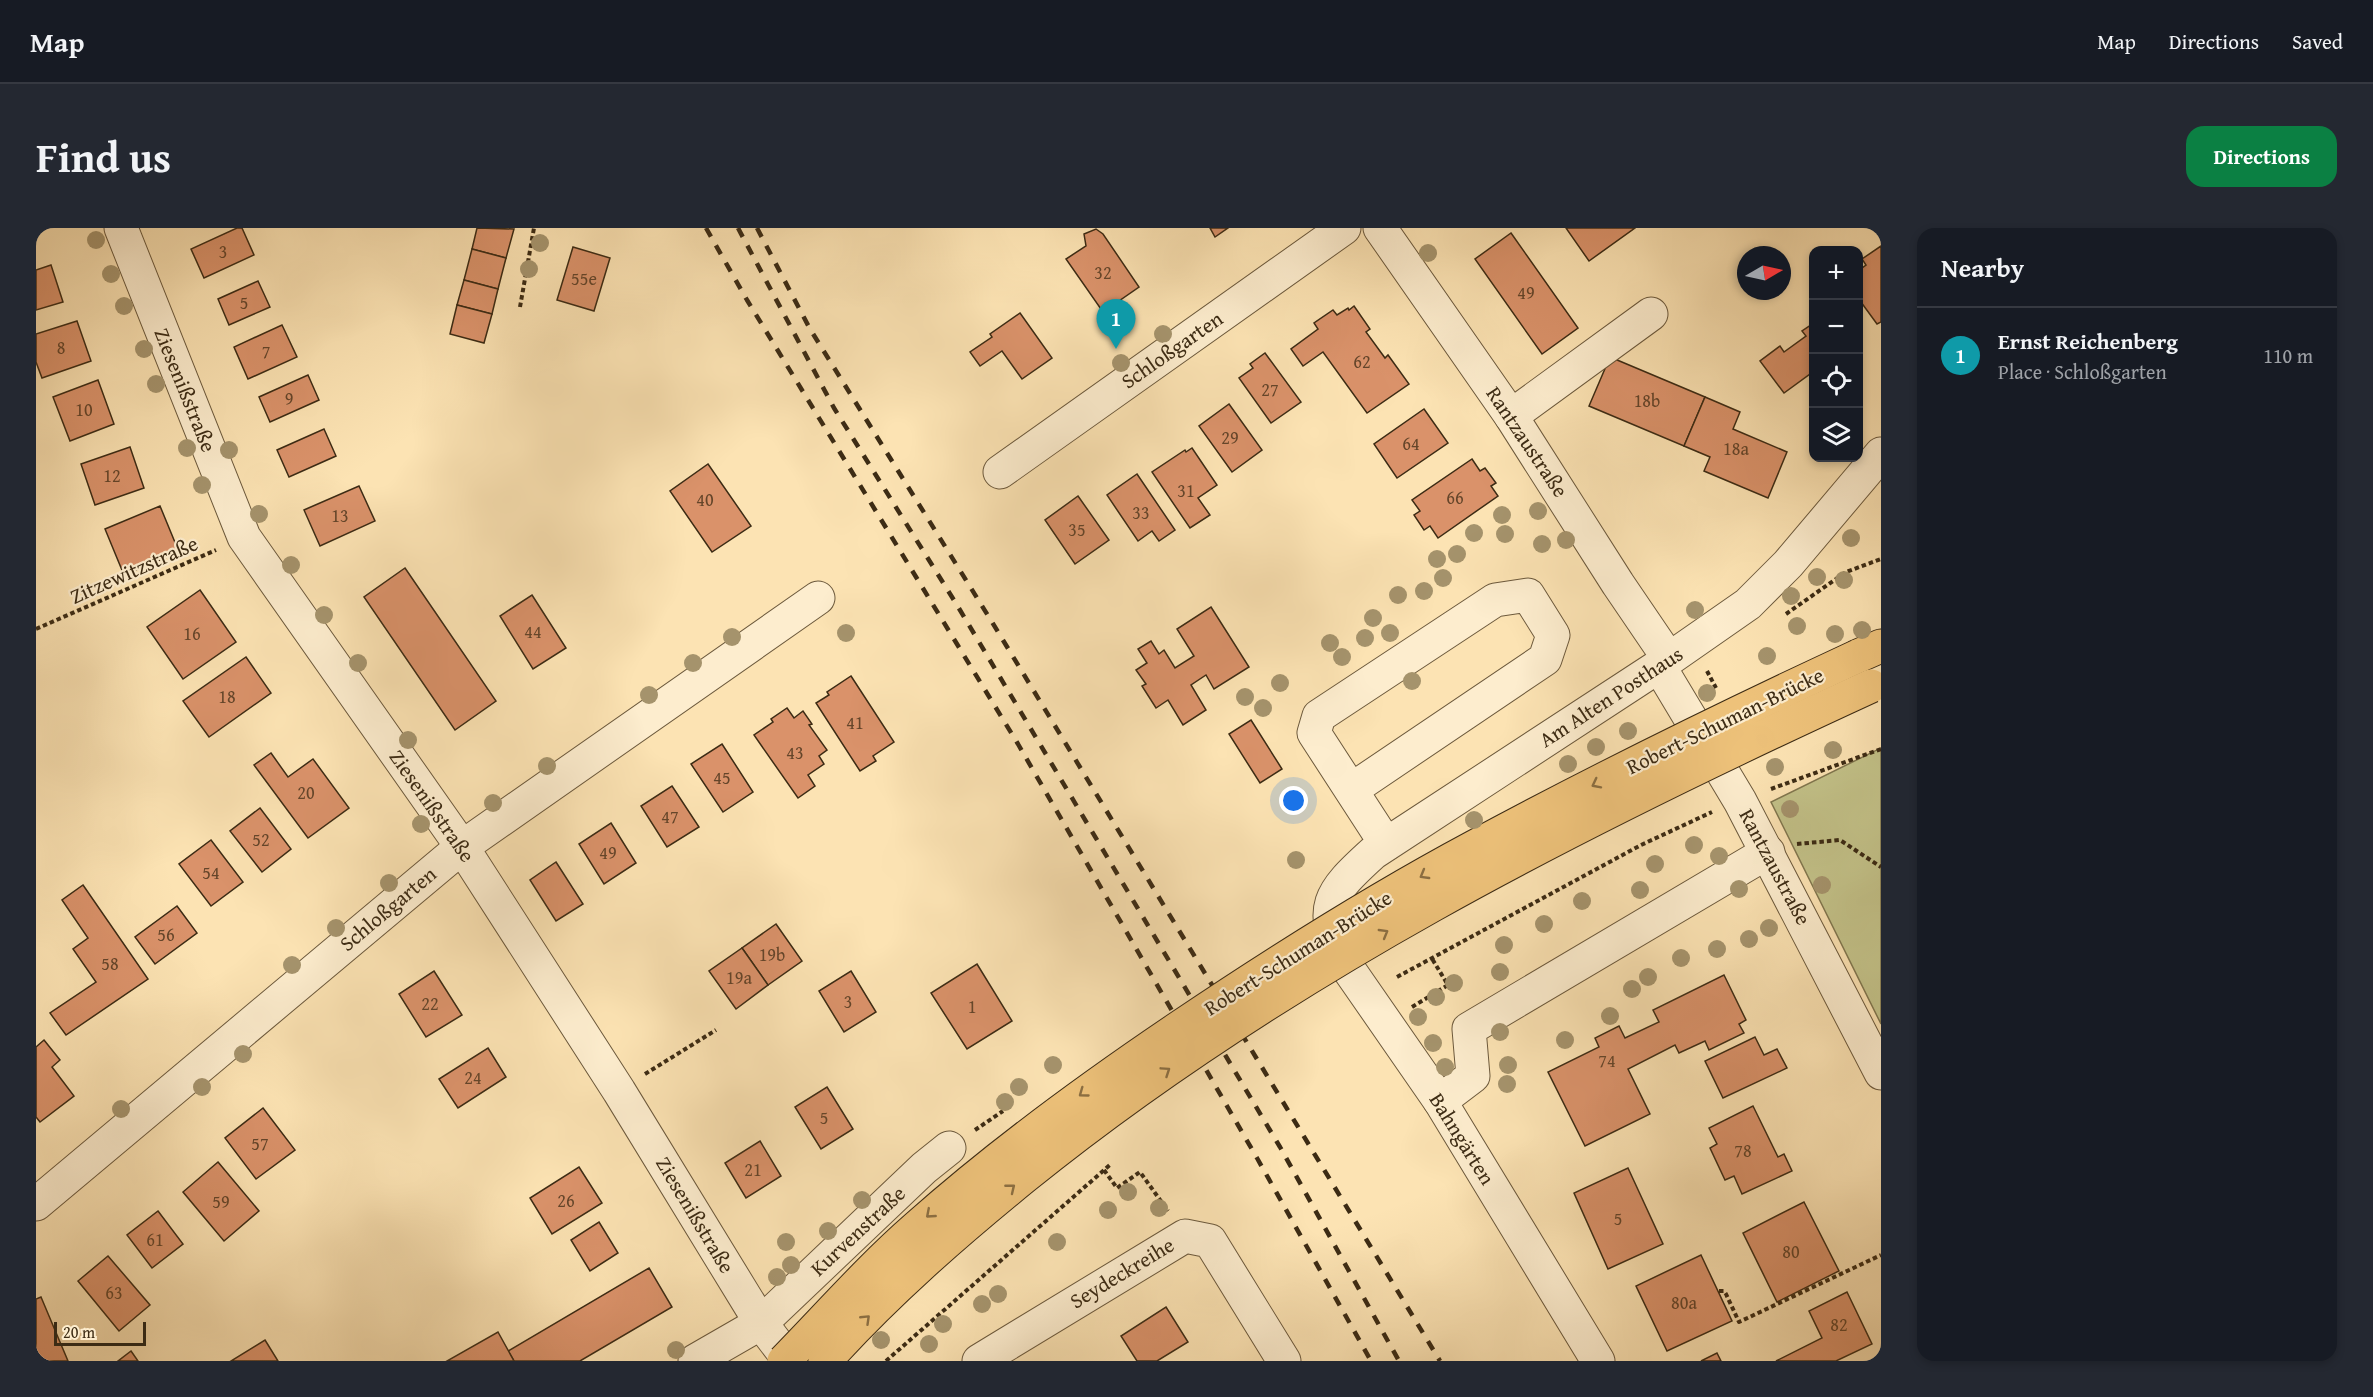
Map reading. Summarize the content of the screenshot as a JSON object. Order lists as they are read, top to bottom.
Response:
{
  "streets": {
    "main road": ["Robert-Schuman-Brücke"],
    "street": [
      "Schloßgarten",
      "Ziesenißstraße",
      "Rantzaustraße",
      "Am Alten Posthaus",
      "Bahngärten",
      "Kurvenstraße",
      "Seydeckreihe"
    ],
    "path": ["Zitzewitzstraße"]
  },
  "crossings": [
    ["Schloßgarten", "Ziesenißstraße"],
    ["Ziesenißstraße", "Zitzewitzstraße"],
    ["Ziesenißstraße", "Kurvenstraße"],
    ["Rantzaustraße", "Am Alten Posthaus"],
    ["Am Alten Posthaus", "Bahngärten"]
  ],
  "house_numbers": [
    "3",
    "32",
    "55e",
    "49",
    "5",
    "8",
    "7",
    "62",
    "27",
    "9",
    "18b",
    "10",
    "29",
    "64",
    "18a",
    "12",
    "31",
    "66",
    "40",
    "33",
    "13",
    "35",
    "44",
    "16",
    "18",
    "41",
    "43",
    "45",
    "20",
    "47",
    "52",
    "49",
    "54",
    "56",
    "19b",
    "58",
    "19a",
    "3",
    "22",
    "1",
    "74",
    "24",
    "5",
    "57",
    "78",
    "21",
    "26",
    "59",
    "5",
    "61",
    "80",
    "63",
    "80a",
    "82"
  ],
  "scale_bar": "20 m",
  "north": "right",
  "page": {
    "header": "Map",
    "nav": ["Map", "Directions", "Saved"],
    "title": "Find us",
    "buttons": "Directions",
    "heading": "Nearby",
    "map_buttons": ["+", "−"],
    "pins": "1",
    "list": [
      {
        "mark": "1",
        "name": "Ernst Reichenberg",
        "note": "Place · Schloßgarten",
        "value": "110 m"
      }
    ],
    "scale": "20 m"
  }
}
